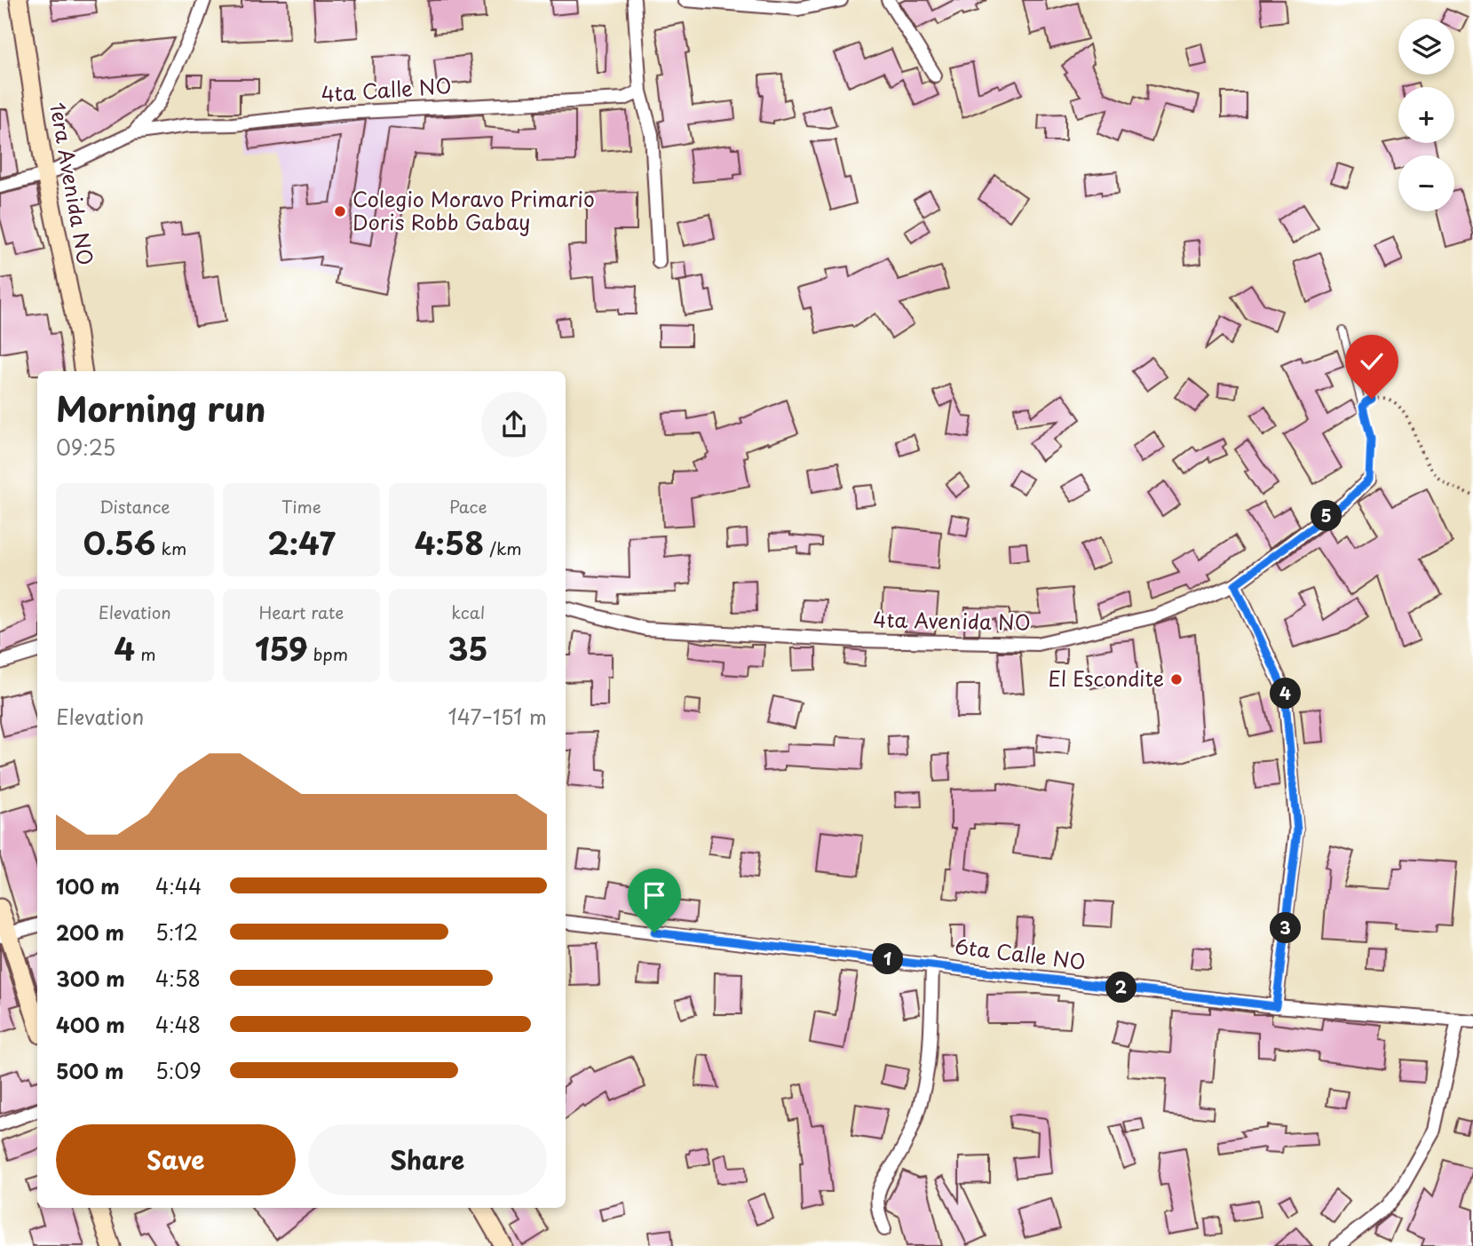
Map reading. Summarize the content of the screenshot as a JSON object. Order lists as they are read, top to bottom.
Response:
{
  "streets": {
    "street": [
      "4ta Calle NO",
      "1era Avenida NO",
      "4ta Avenida NO",
      "6ta Calle NO"
    ]
  },
  "places": ["Colegio Moravo Primario Doris Robb Gabay", "El Escondite"],
  "page": {
    "map_buttons": ["+", "−"],
    "heading": ["Morning run", "09:25"],
    "stats": [
      ["Distance", "0.56 km"],
      ["Time", "2:47"],
      ["Pace", "4:58 /km"],
      ["Elevation", "4 m"],
      ["Heart rate", "159 bpm"],
      ["kcal", "35"]
    ],
    "pins": [
      "5",
      "4",
      "3",
      "1",
      "2"
    ],
    "chart": ["Elevation", "147–151 m"],
    "list": [
      {
        "name": "100 m",
        "note": "4:44"
      },
      {
        "name": "200 m",
        "note": "5:12"
      },
      {
        "name": "300 m",
        "note": "4:58"
      },
      {
        "name": "400 m",
        "note": "4:48"
      },
      {
        "name": "500 m",
        "note": "5:09"
      }
    ],
    "buttons": ["Save", "Share"]
  }
}
